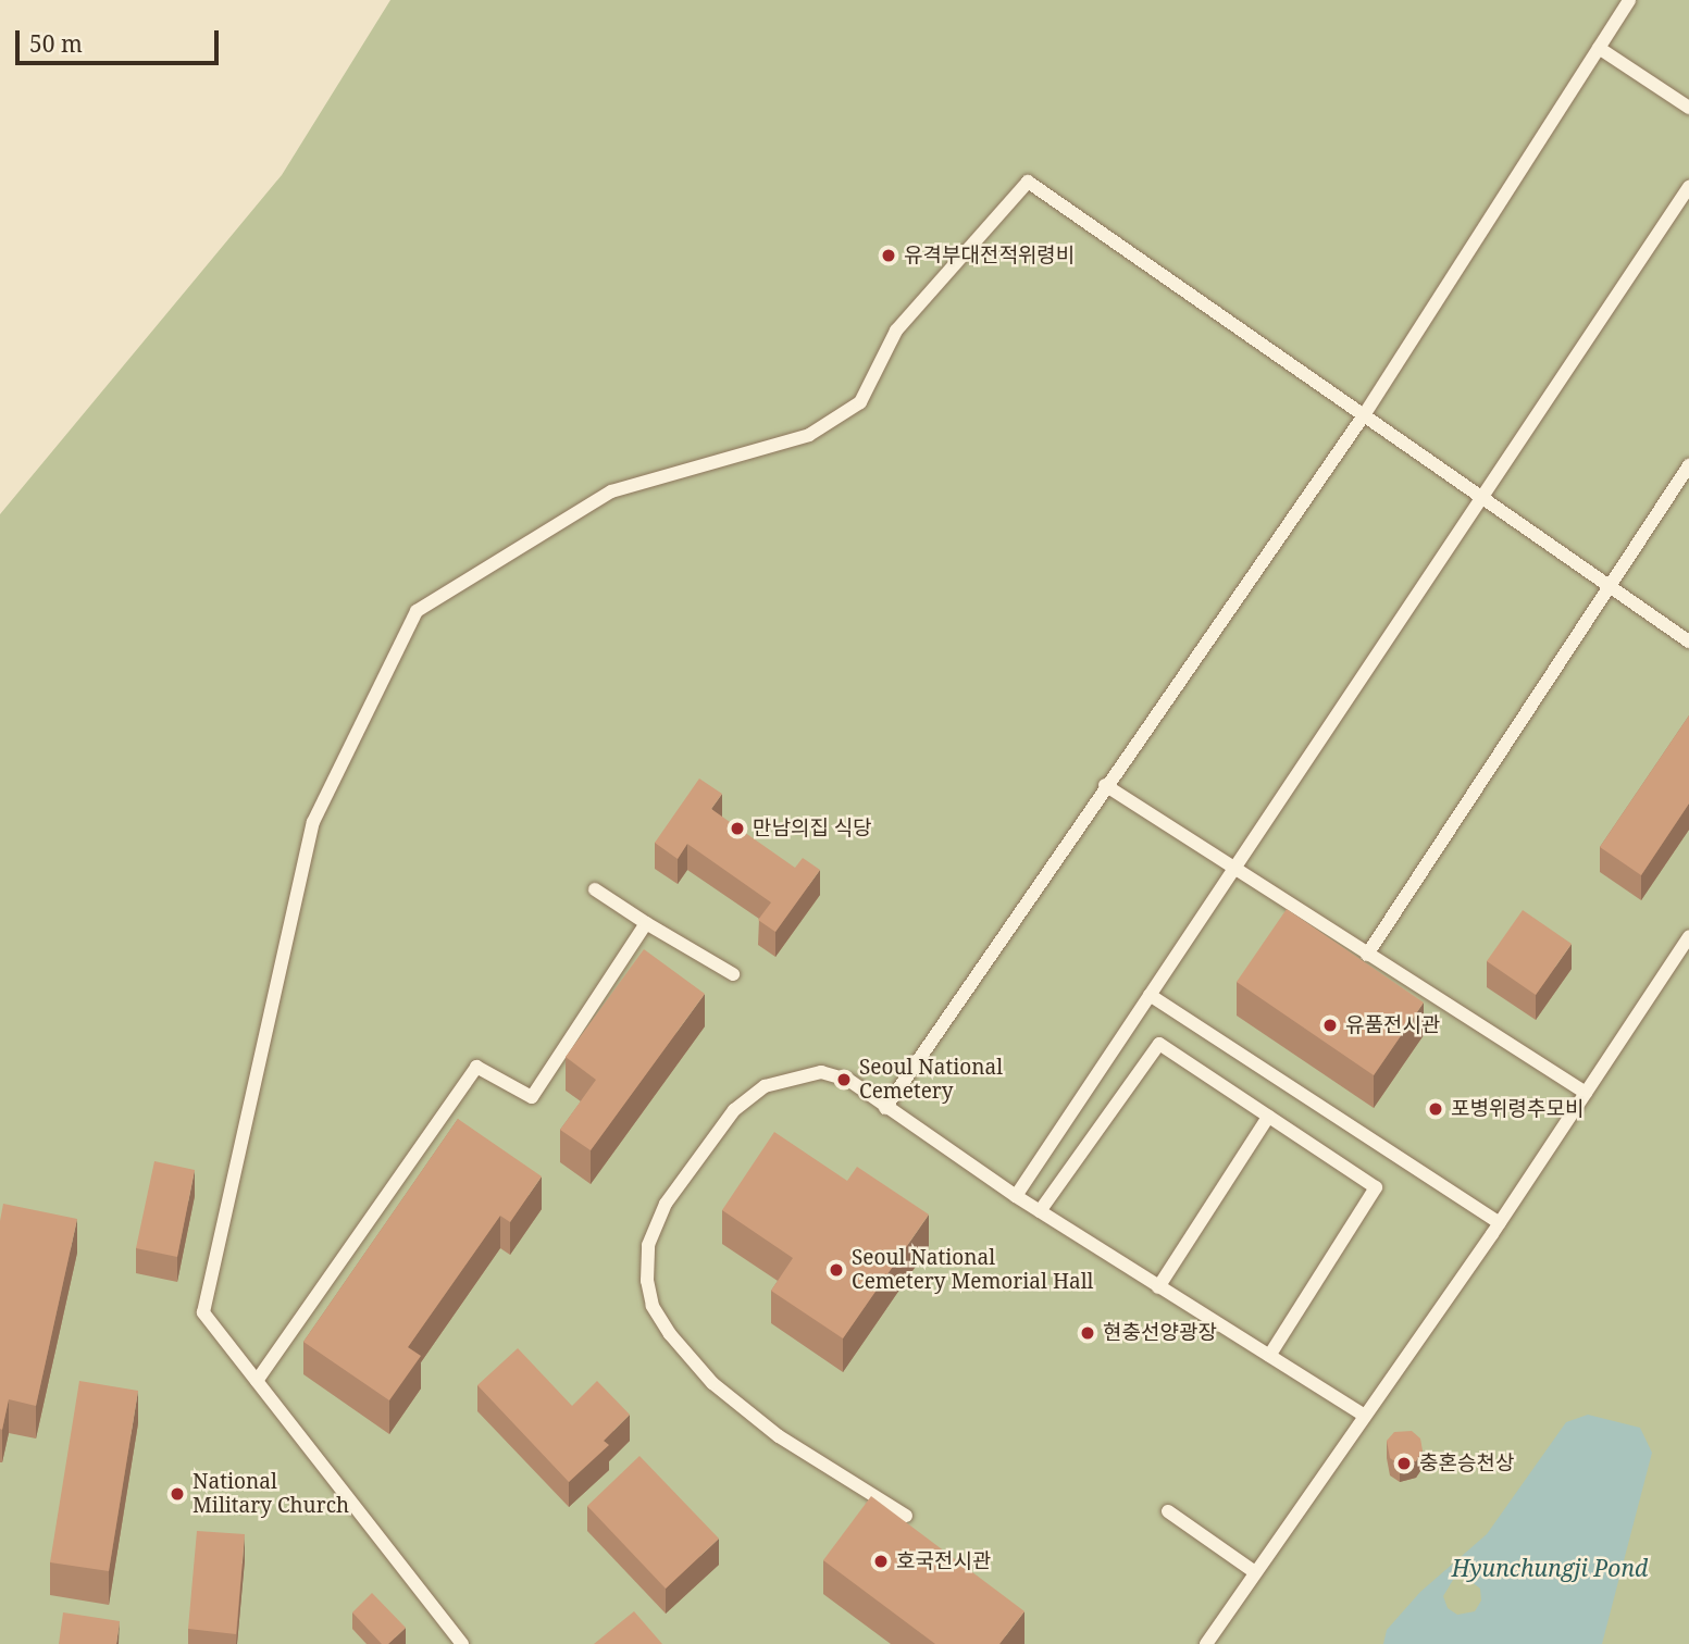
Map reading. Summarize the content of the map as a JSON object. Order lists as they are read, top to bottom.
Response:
{
  "water": ["Hyunchungji Pond"],
  "places": [
    "유격부대전적위령비",
    "만남의집 식당",
    "유품전시관",
    "Seoul National Cemetery",
    "포병위령추모비",
    "Seoul National Cemetery Memorial Hall",
    "현충선양광장",
    "충혼승천상",
    "National Military Church",
    "호국전시관"
  ],
  "scale_bar": "50 m"
}
